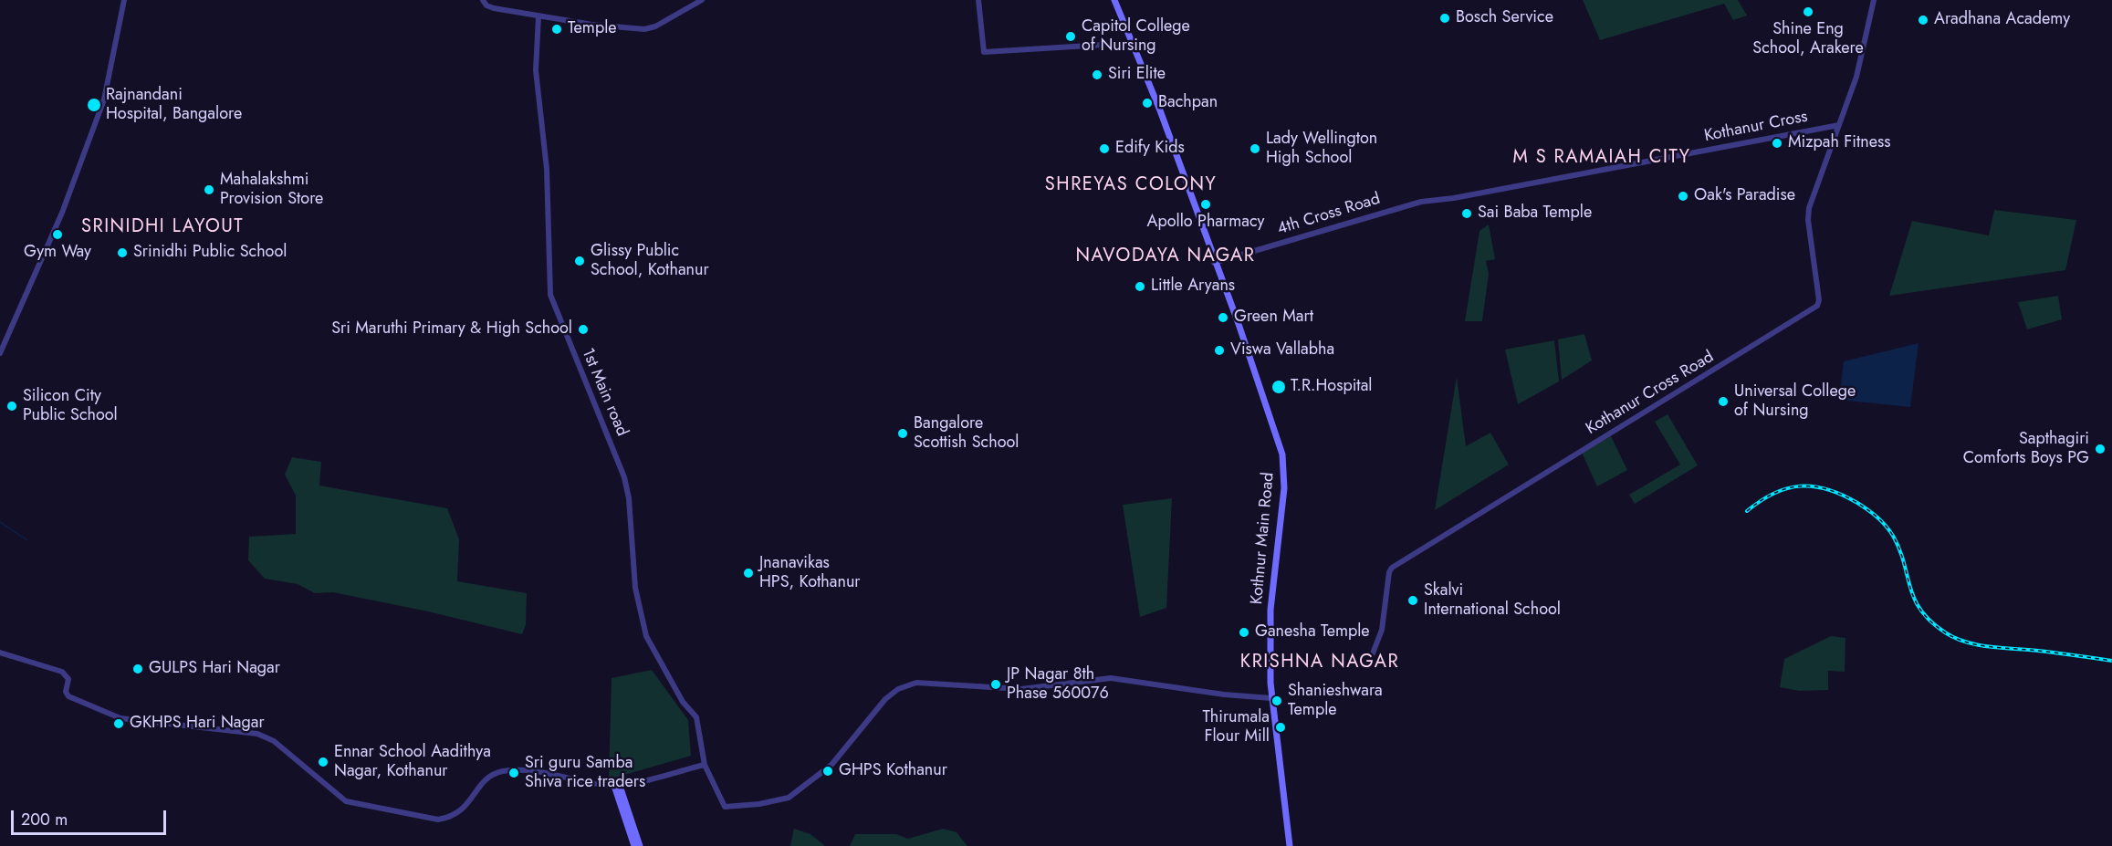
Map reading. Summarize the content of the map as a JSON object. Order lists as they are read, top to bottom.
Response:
{
  "streets": {
    "main road": ["Kothnur Main Road"],
    "street": [
      "Kothanur Cross",
      "4th Cross Road",
      "1st Main road",
      "Kothanur Cross Road"
    ]
  },
  "crossings": [
    ["Kothanur Cross", "4th Cross Road"],
    ["Kothanur Cross", "Kothanur Cross Road"],
    ["4th Cross Road", "Kothnur Main Road"],
    ["1st Main road", "Kothnur Main Road"]
  ],
  "districts": [
    "M S RAMAIAH CITY",
    "SHREYAS COLONY",
    "SRINIDHI LAYOUT",
    "NAVODAYA NAGAR",
    "KRISHNA NAGAR"
  ],
  "places": [
    "Shine Eng School, Arakere",
    "Bosch Service",
    "Aradhana Academy",
    "Temple",
    "Capitol College of Nursing",
    "Siri Elite",
    "Bachpan",
    "Rajnandani Hospital, Bangalore",
    "Mizpah Fitness",
    "Edify Kids",
    "Lady Wellington High School",
    "Mahalakshmi Provision Store",
    "Oak's Paradise",
    "Apollo Pharmacy",
    "Sai Baba Temple",
    "Gym Way",
    "Srinidhi Public School",
    "Glissy Public School, Kothanur",
    "Little Aryans",
    "Green Mart",
    "Sri Maruthi Primary & High School",
    "Viswa Vallabha",
    "T.R.Hospital",
    "Universal College of Nursing",
    "Silicon City Public School",
    "Bangalore Scottish School",
    "Sapthagiri Comforts Boys PG",
    "Jnanavikas HPS, Kothanur",
    "Skalvi International School",
    "Ganesha Temple",
    "GULPS Hari Nagar",
    "JP Nagar 8th Phase 560076",
    "Shanieshwara Temple",
    "GKHPS Hari Nagar",
    "Thirumala Flour Mill",
    "Ennar School Aadithya Nagar, Kothanur",
    "GHPS Kothanur",
    "Sri guru Samba Shiva rice traders"
  ],
  "scale_bar": "200 m"
}
